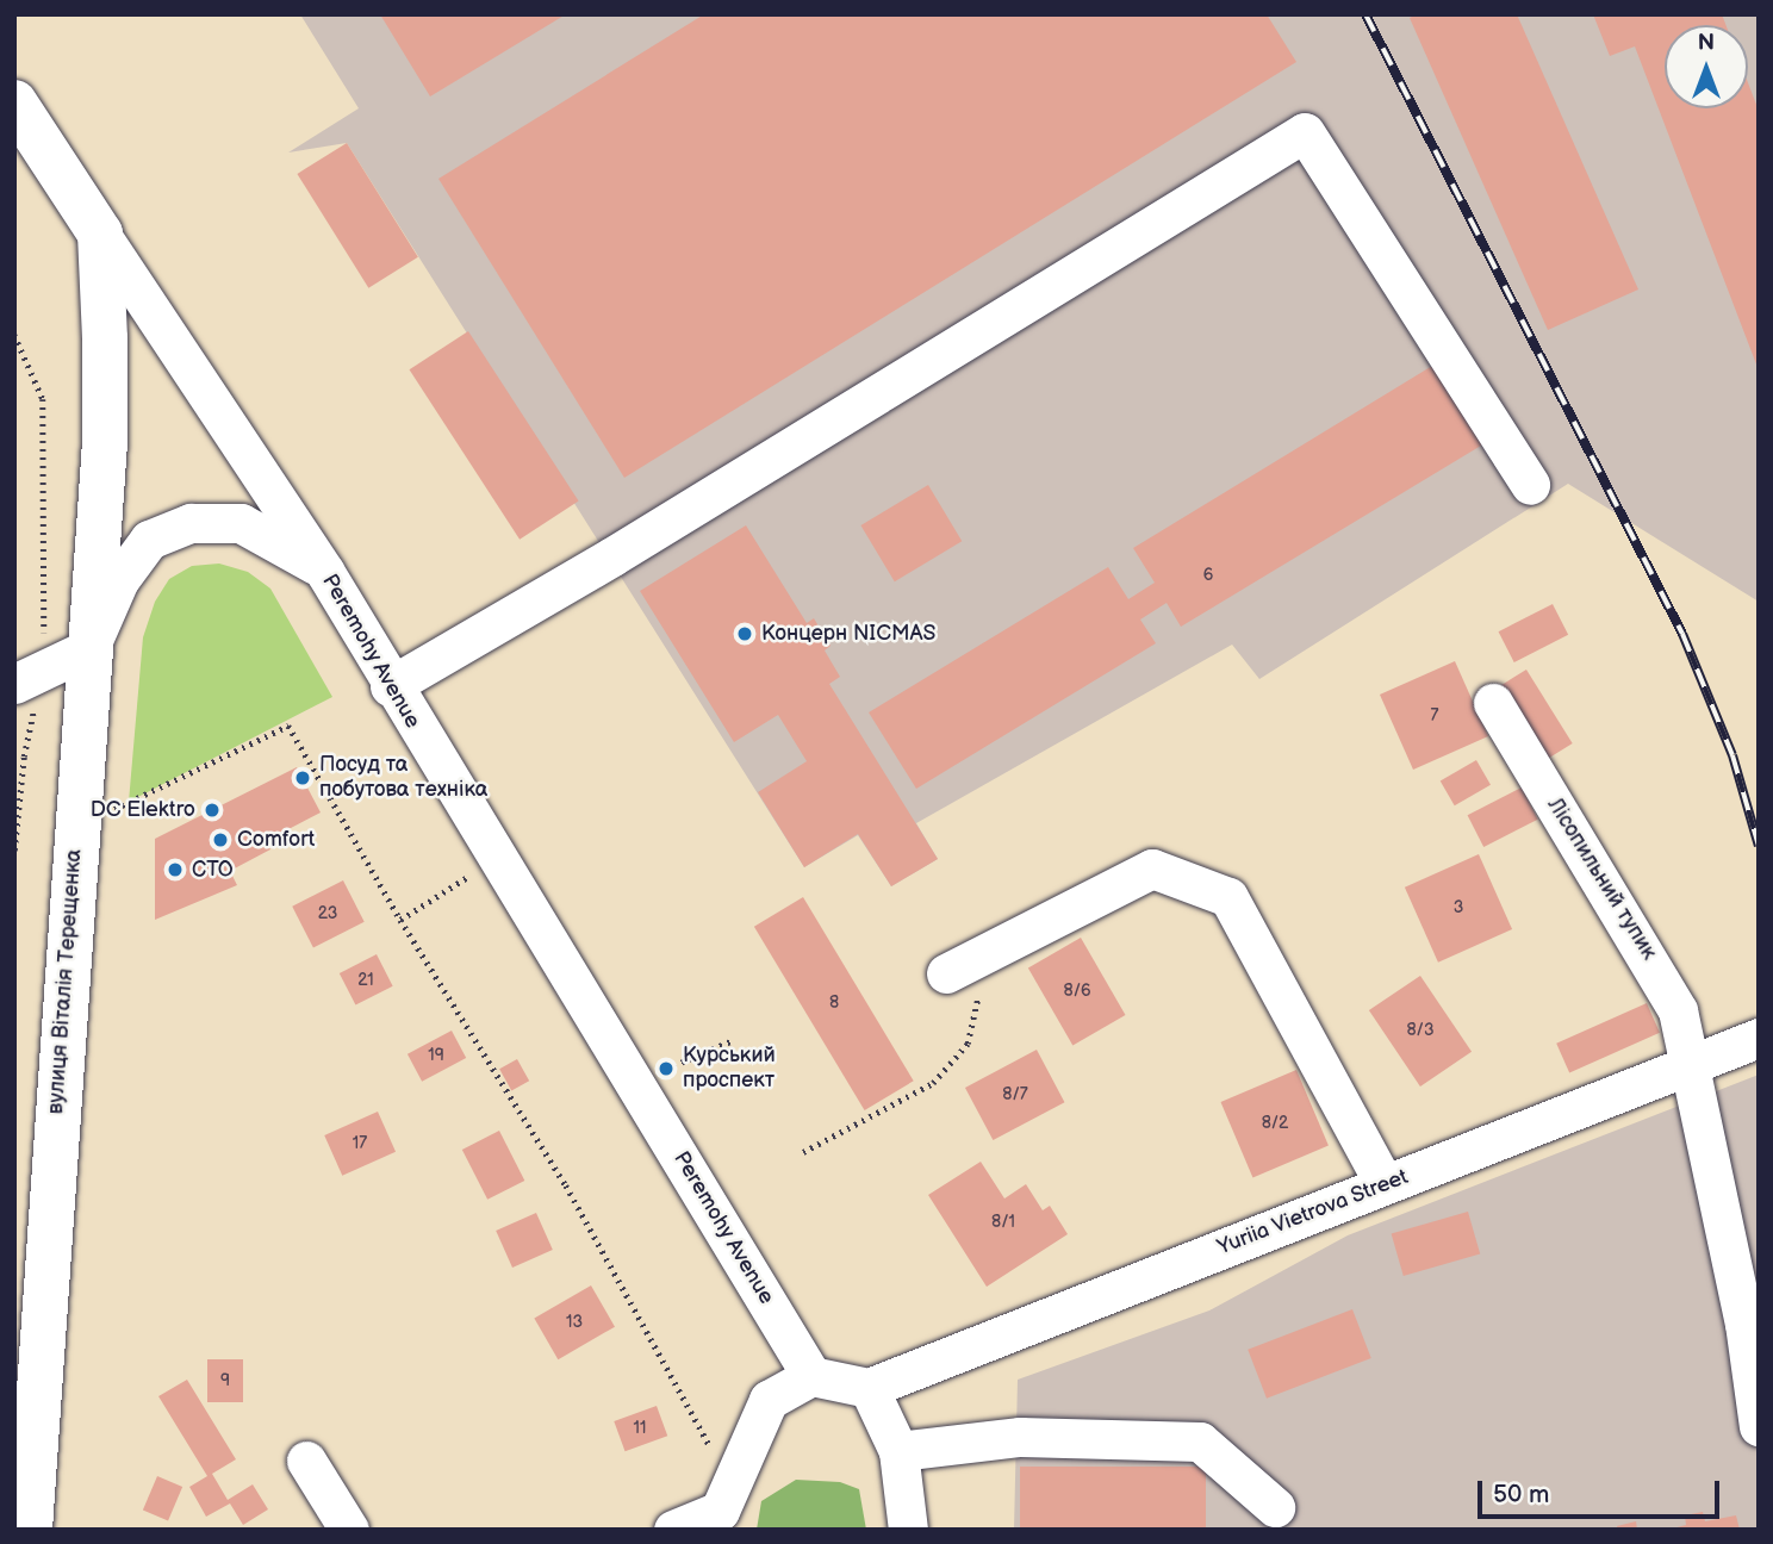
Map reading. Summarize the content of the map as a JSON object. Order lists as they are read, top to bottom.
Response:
{
  "streets": {
    "main road": ["Peremohy Avenue", "вулиця Віталія Терещенка"],
    "street": ["Лісопильний тупик", "Yuriia Vietrova Street"]
  },
  "crossings": [
    ["Peremohy Avenue", "вулиця Віталія Терещенка"],
    ["Лісопильний тупик", "Yuriia Vietrova Street"]
  ],
  "places": [
    "Концерн NICMAS",
    "Посуд та побутова техніка",
    "DC Elektro",
    "Comfort",
    "СТО",
    "Курський проспект"
  ],
  "house_numbers": [
    "6",
    "7",
    "3",
    "23",
    "21",
    "8/6",
    "8",
    "8/3",
    "19",
    "8/7",
    "8/2",
    "17",
    "8/1",
    "13",
    "9",
    "11"
  ],
  "scale_bar": "50 m",
  "north": "top"
}
